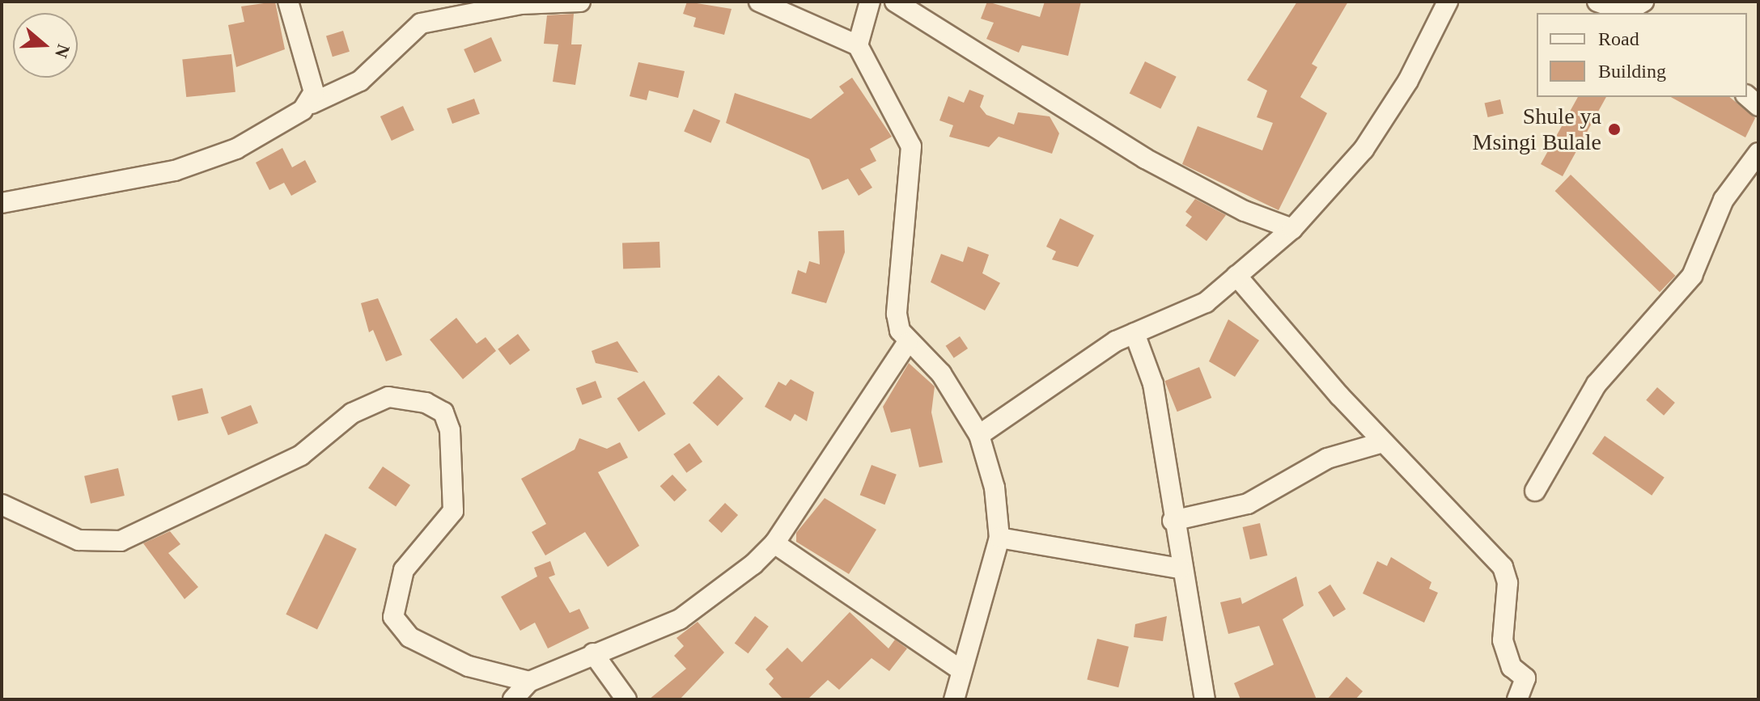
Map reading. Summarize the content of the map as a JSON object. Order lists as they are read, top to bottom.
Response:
{
  "places": ["Shule ya Msingi Bulale"],
  "legend": ["Road", "Building"],
  "north": "right"
}
